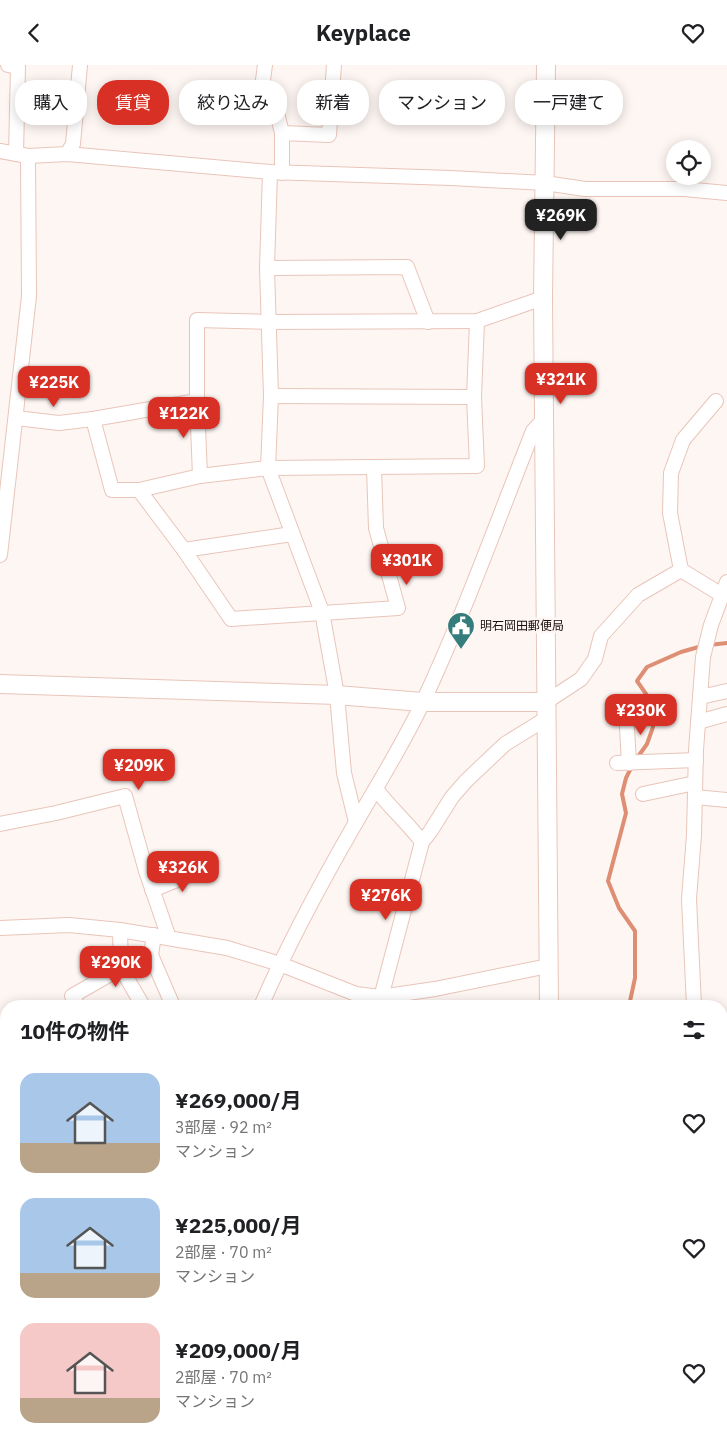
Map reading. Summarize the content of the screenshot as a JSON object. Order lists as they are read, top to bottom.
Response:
{
  "places": {
    "public building": ["明石岡田郵便局"]
  },
  "page": {
    "header": "Keyplace",
    "chip": [
      "購入",
      "賃貸",
      "絞り込み",
      "新着",
      "マンション",
      "一戸建て"
    ],
    "price": [
      "¥269K",
      "¥321K",
      "¥225K",
      "¥122K",
      "¥301K",
      "¥230K",
      "¥209K",
      "¥326K",
      "¥276K",
      "¥290K"
    ],
    "heading": "10件の物件",
    "list": [
      {
        "name": "¥269,000/月",
        "note": "3部屋 · 92 m² · マンション"
      },
      {
        "name": "¥225,000/月",
        "note": "2部屋 · 70 m² · マンション"
      },
      {
        "name": "¥209,000/月",
        "note": "2部屋 · 70 m² · マンション"
      }
    ]
  }
}
